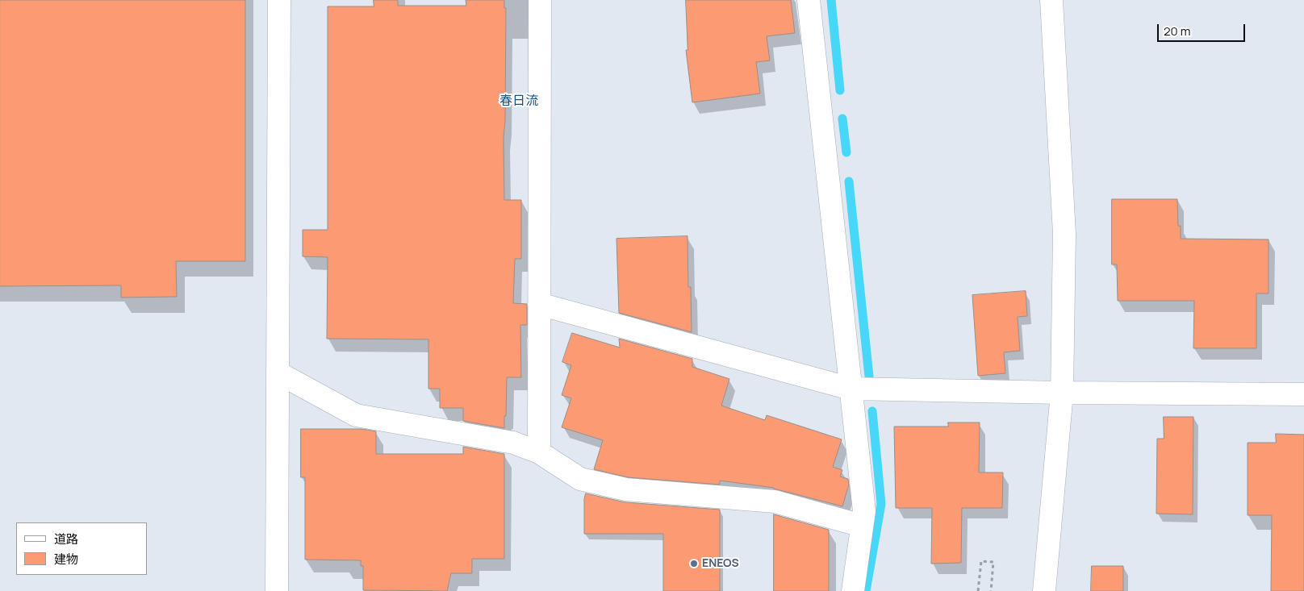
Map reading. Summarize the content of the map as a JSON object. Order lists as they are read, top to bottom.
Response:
{
  "districts": ["春日流"],
  "places": ["ENEOS"],
  "legend": ["道路", "建物"],
  "scale_bar": "20 m"
}
